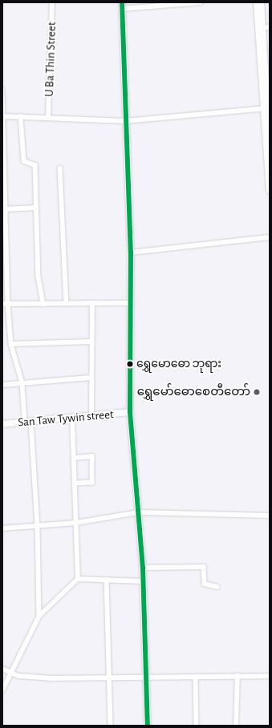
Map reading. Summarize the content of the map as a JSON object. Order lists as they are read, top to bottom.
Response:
{
  "streets": {
    "main road": ["San Taw Tywin street"],
    "street": ["U Ba Thin Street"]
  },
  "places": ["ရွှေမောဓော ဘုရား", "ရွှေမော်ဓောစေတီတော်"]
}
